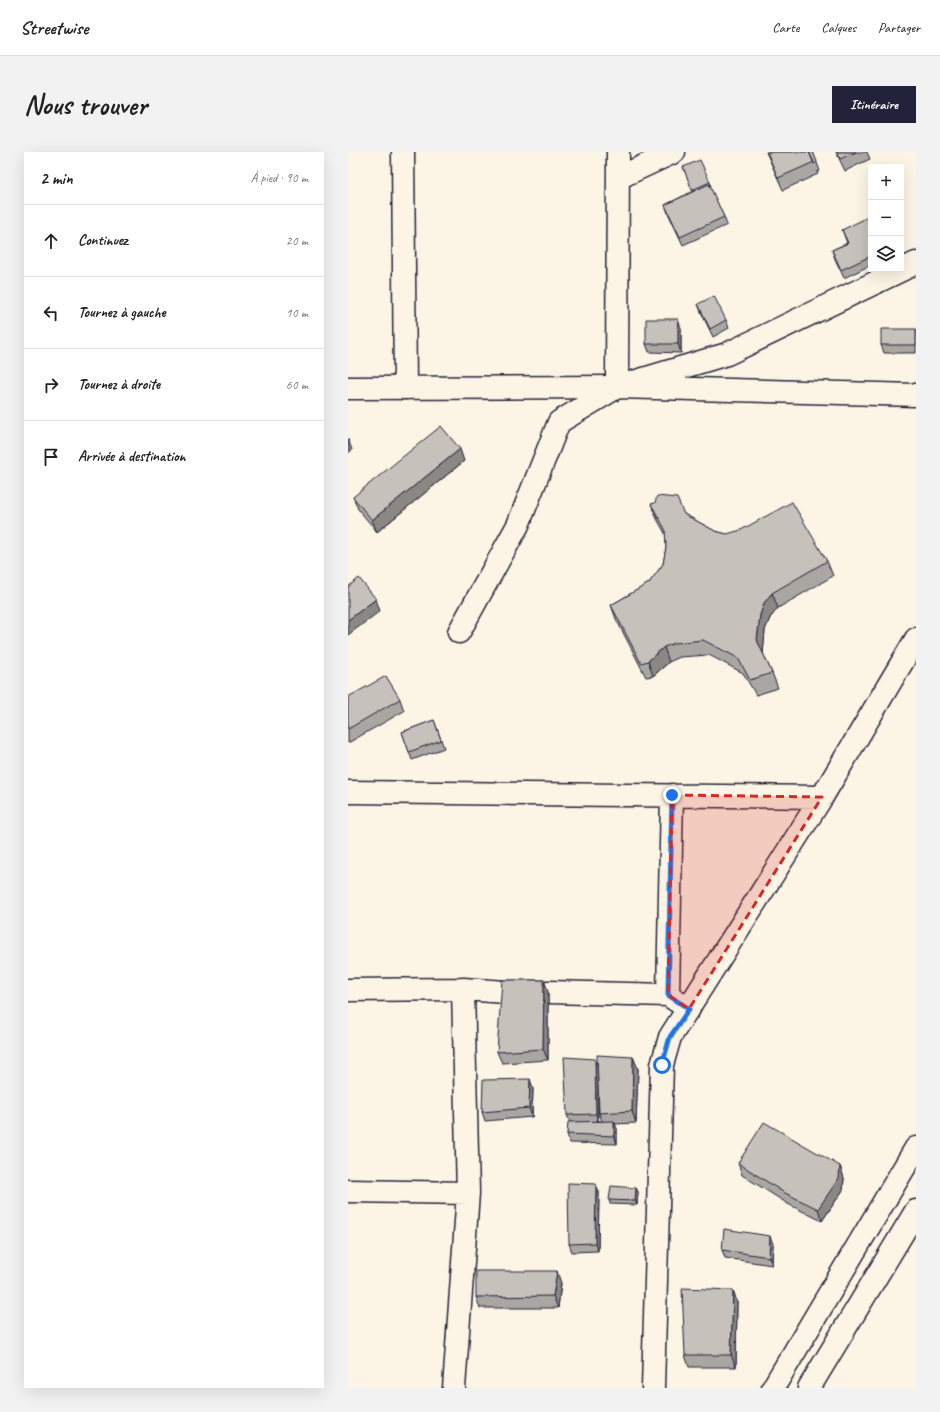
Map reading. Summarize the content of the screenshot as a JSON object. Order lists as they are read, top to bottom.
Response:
{
  "page": {
    "header": "Streetwise",
    "nav": ["Carte", "Calques", "Partager"],
    "buttons": "Itinéraire",
    "title": "Nous trouver",
    "heading": ["2 min", "À pied · 90 m"],
    "map_buttons": ["+", "−"],
    "list": [
      ["Continuez", "20 m"],
      ["Tournez à gauche", "10 m"],
      ["Tournez à droite", "60 m"],
      "Arrivée à destination"
    ]
  }
}
